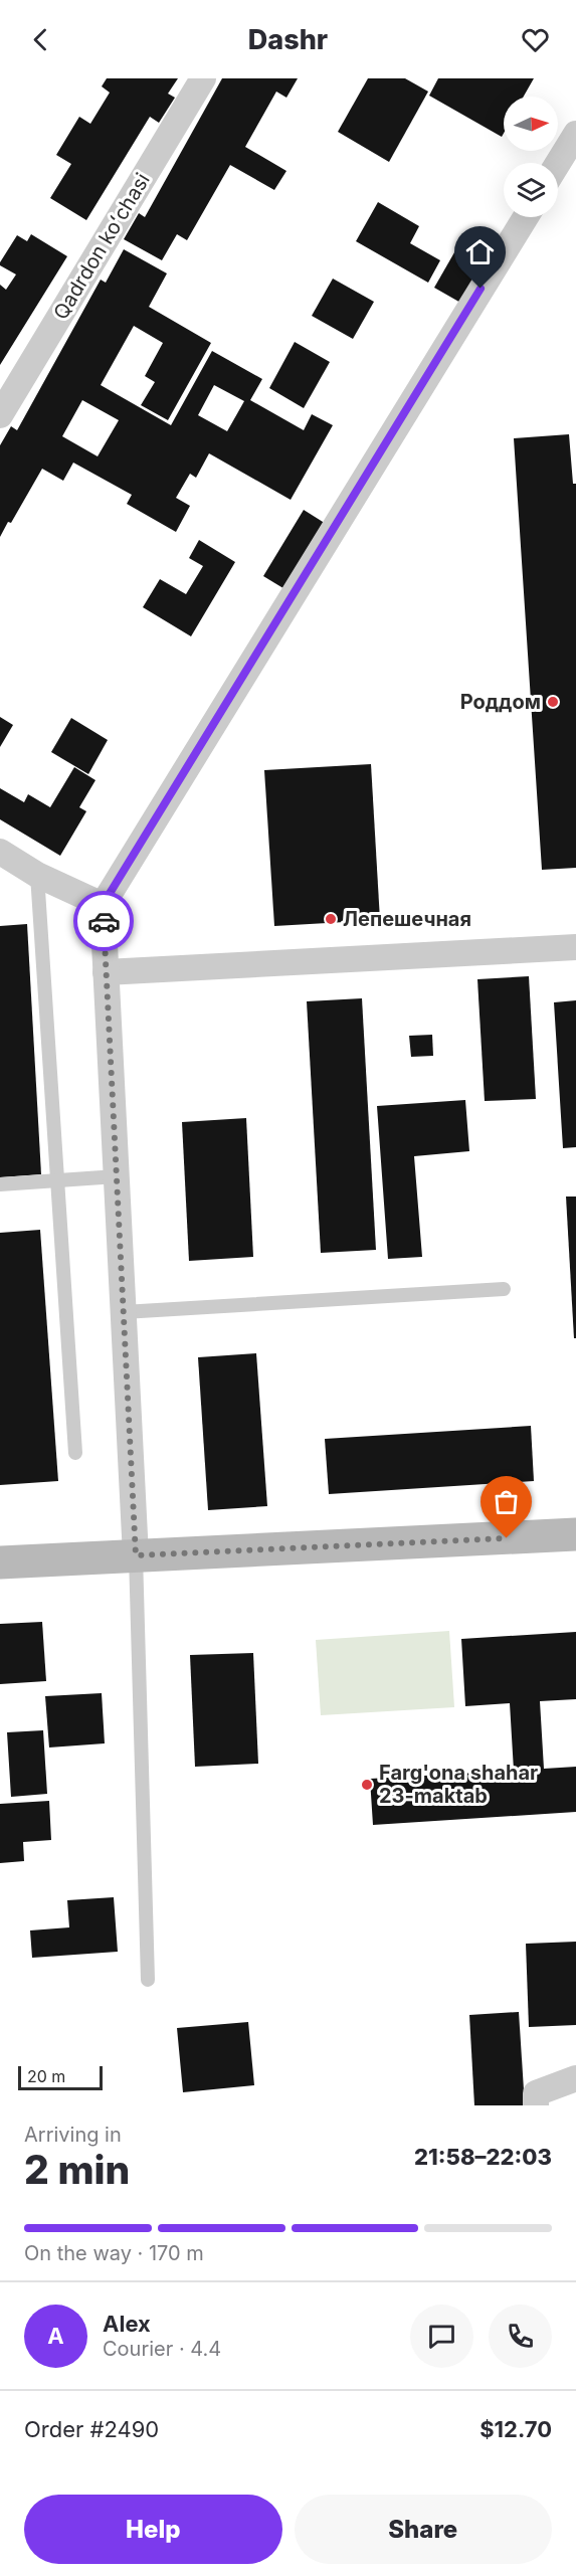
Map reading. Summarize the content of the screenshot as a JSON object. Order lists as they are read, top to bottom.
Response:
{
  "streets": {
    "street": ["Qadrdon koʻchasi"]
  },
  "places": ["Роддом", "Лепешечная", "Farg'ona shahar 23-maktab"],
  "scale_bar": "20 m",
  "north": "right",
  "page": {
    "header": "Dashr",
    "scale": "20 m",
    "heading": ["2 min", "Arriving in", "21:58–22:03"],
    "panel": [
      "Alex",
      "Courier · 4.4",
      "Order #2490",
      "$12.70"
    ],
    "bar": "On the way · 170 m",
    "round": "A",
    "buttons": ["Help", "Share"]
  }
}
